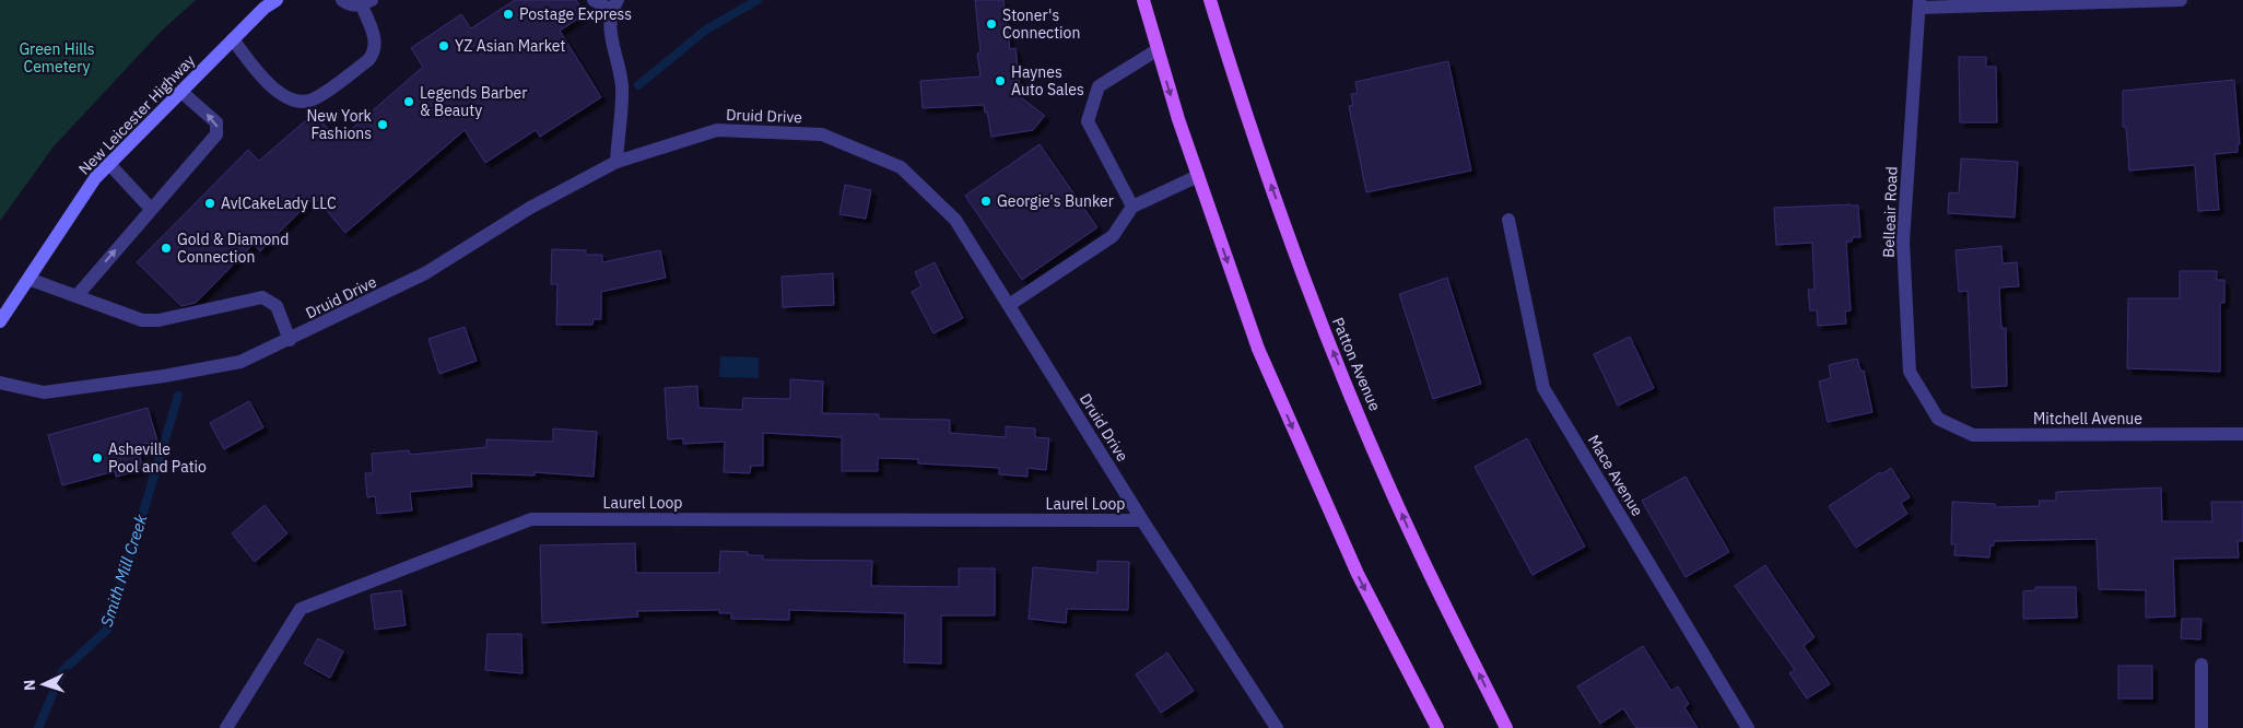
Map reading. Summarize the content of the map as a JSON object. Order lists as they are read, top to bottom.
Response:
{
  "streets": {
    "main road": ["New Leicester Highway", "Patton Avenue"],
    "street": [
      "Druid Drive",
      "Belleair Road",
      "Mitchell Avenue",
      "Mace Avenue",
      "Laurel Loop"
    ]
  },
  "crossings": [
    ["Druid Drive", "Laurel Loop"],
    ["Belleair Road", "Mitchell Avenue"]
  ],
  "water": ["Smith Mill Creek"],
  "parks": ["Green Hills Cemetery"],
  "places": [
    "Postage Express",
    "Stoner's Connection",
    "YZ Asian Market",
    "Haynes Auto Sales",
    "Legends Barber & Beauty",
    "New York Fashions",
    "Georgie's Bunker",
    "AvlCakeLady LLC",
    "Gold & Diamond Connection",
    "Asheville Pool and Patio"
  ],
  "north": "left"
}
